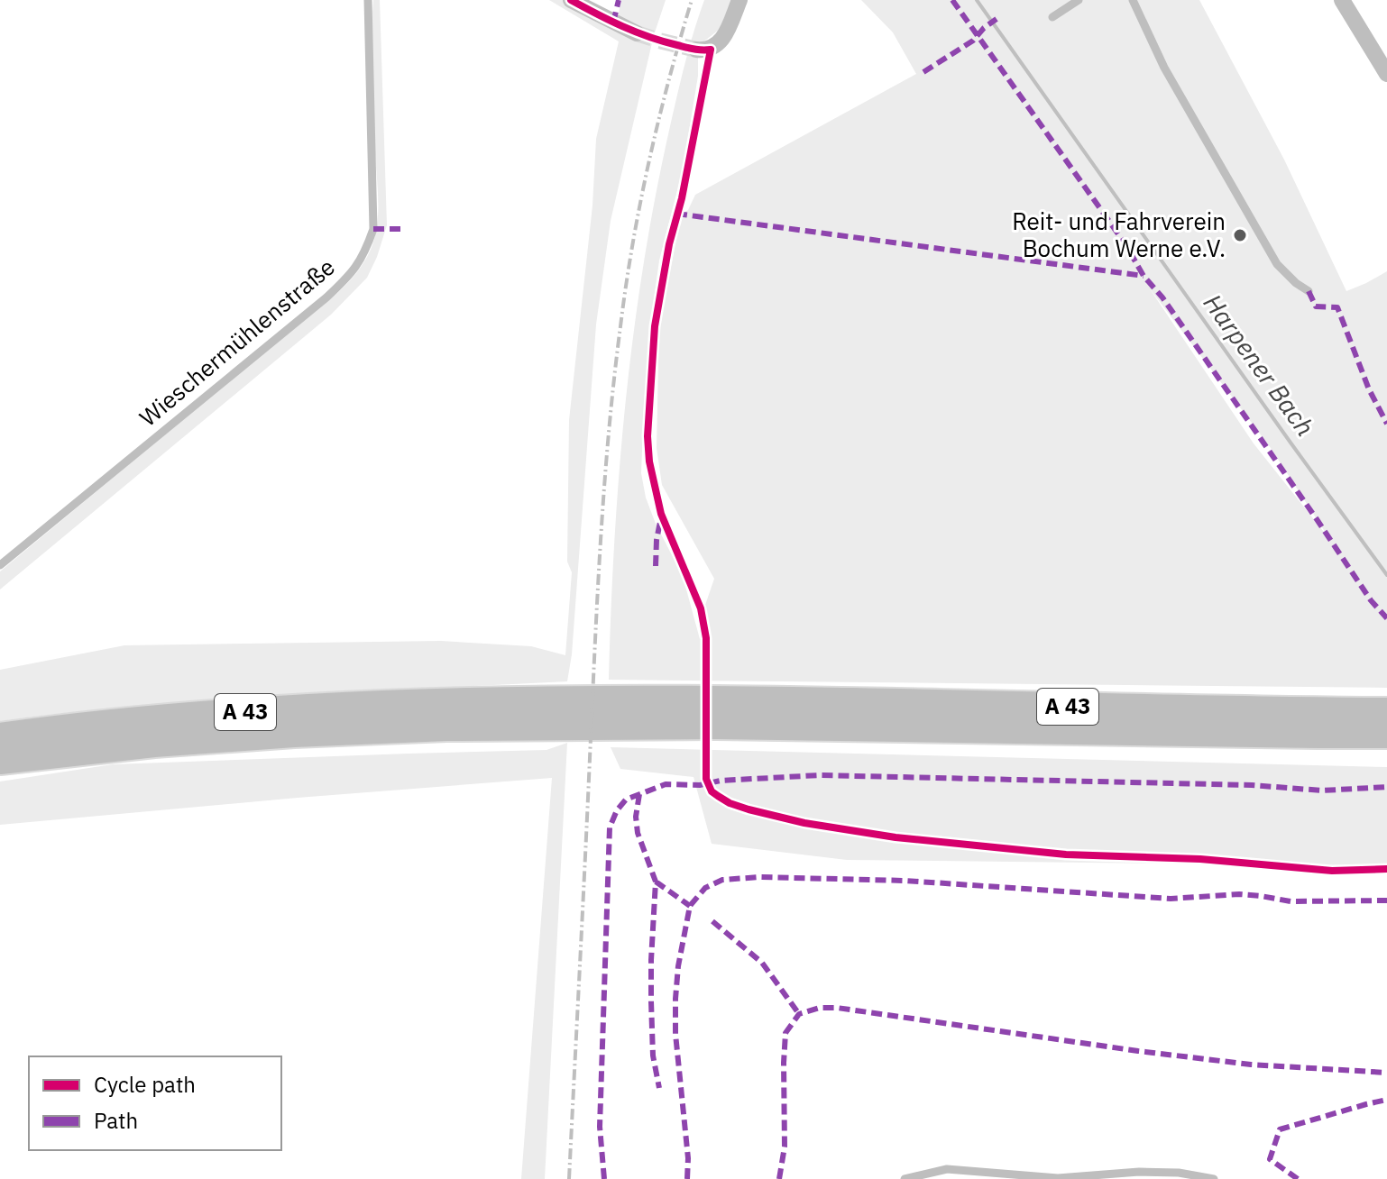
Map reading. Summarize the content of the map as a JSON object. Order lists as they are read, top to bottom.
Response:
{
  "streets": {
    "highway": ["A 43"],
    "lane": ["Wieschermühlenstraße"]
  },
  "water": ["Harpener Bach"],
  "places": ["Reit- und Fahrverein Bochum Werne e.V."],
  "legend": ["Cycle path", "Path"]
}
